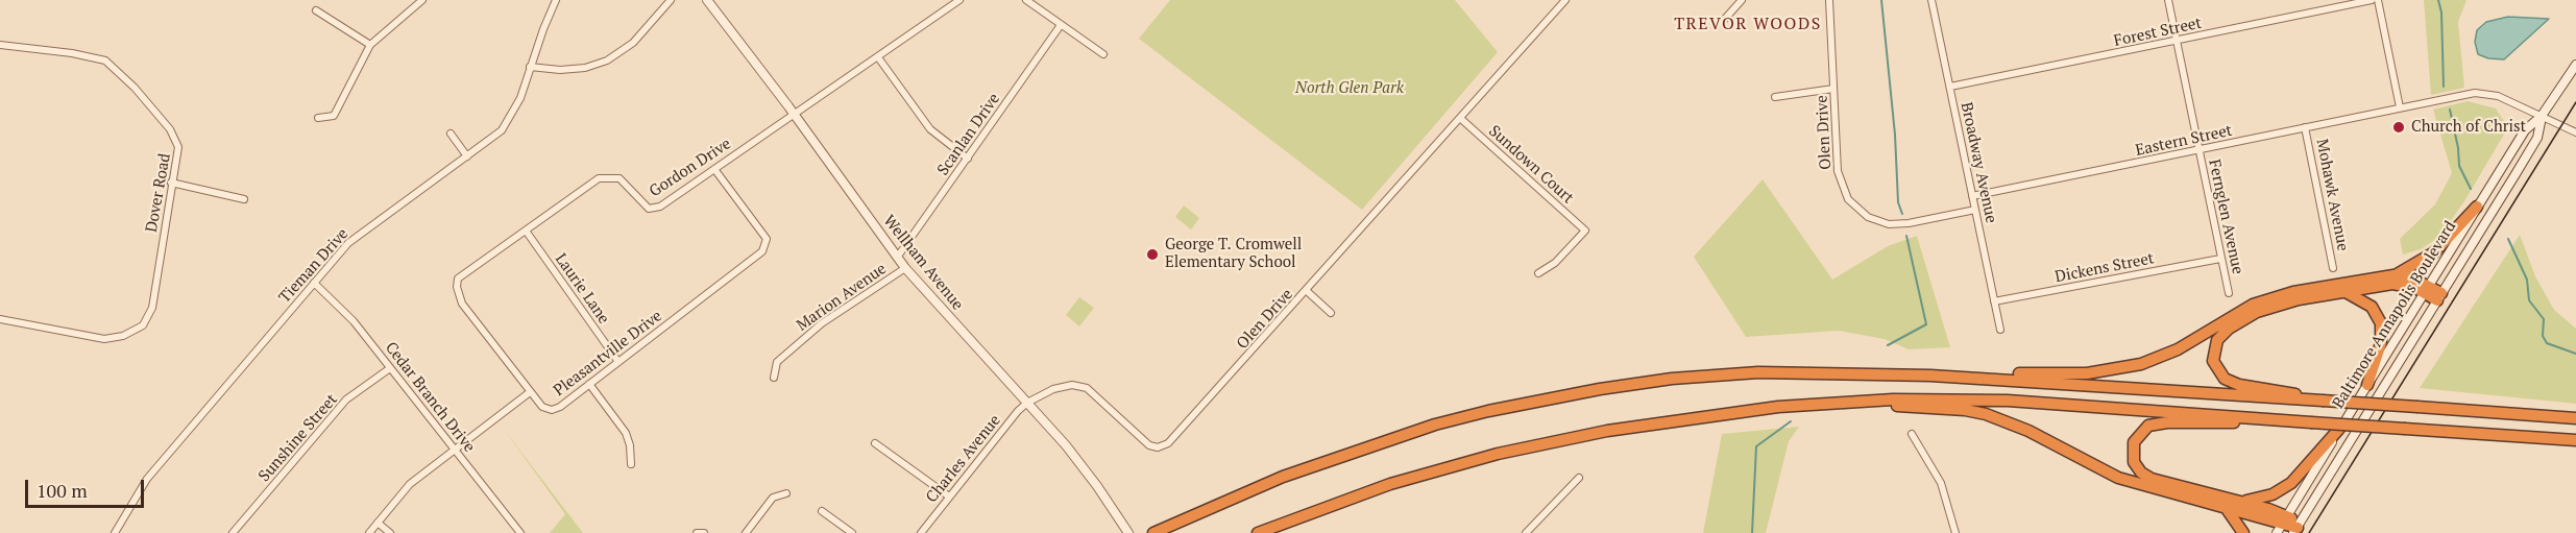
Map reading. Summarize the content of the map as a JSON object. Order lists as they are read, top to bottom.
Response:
{
  "streets": {
    "main road": ["Baltimore Annapolis Boulevard"],
    "street": [
      "Forest Street",
      "Olen Drive",
      "Scanlan Drive",
      "Eastern Street",
      "Broadway Avenue",
      "Sundown Court",
      "Gordon Drive",
      "Dover Road",
      "Mohawk Avenue",
      "Fernglen Avenue",
      "Wellham Avenue",
      "Tieman Drive",
      "Dickens Street",
      "Laurie Lane",
      "Marion Avenue",
      "Pleasantville Drive",
      "Cedar Branch Drive",
      "Sunshine Street",
      "Charles Avenue"
    ]
  },
  "crossings": [
    ["Forest Street", "Broadway Avenue"],
    ["Forest Street", "Fernglen Avenue"],
    ["Olen Drive", "Broadway Avenue"],
    ["Olen Drive", "Sundown Court"],
    ["Olen Drive", "Wellham Avenue"],
    ["Olen Drive", "Charles Avenue"],
    ["Scanlan Drive", "Wellham Avenue"],
    ["Eastern Street", "Broadway Avenue"],
    ["Eastern Street", "Mohawk Avenue"],
    ["Eastern Street", "Fernglen Avenue"],
    ["Eastern Street", "Baltimore Annapolis Boulevard"],
    ["Broadway Avenue", "Dickens Street"],
    ["Gordon Drive", "Wellham Avenue"],
    ["Gordon Drive", "Laurie Lane"],
    ["Gordon Drive", "Pleasantville Drive"],
    ["Fernglen Avenue", "Dickens Street"],
    ["Wellham Avenue", "Marion Avenue"],
    ["Wellham Avenue", "Charles Avenue"],
    ["Tieman Drive", "Cedar Branch Drive"],
    ["Laurie Lane", "Pleasantville Drive"],
    ["Pleasantville Drive", "Cedar Branch Drive"],
    ["Cedar Branch Drive", "Sunshine Street"]
  ],
  "districts": ["TREVOR WOODS"],
  "parks": ["North Glen Park"],
  "places": ["Church of Christ", "George T. Cromwell Elementary School"],
  "scale_bar": "100 m"
}
